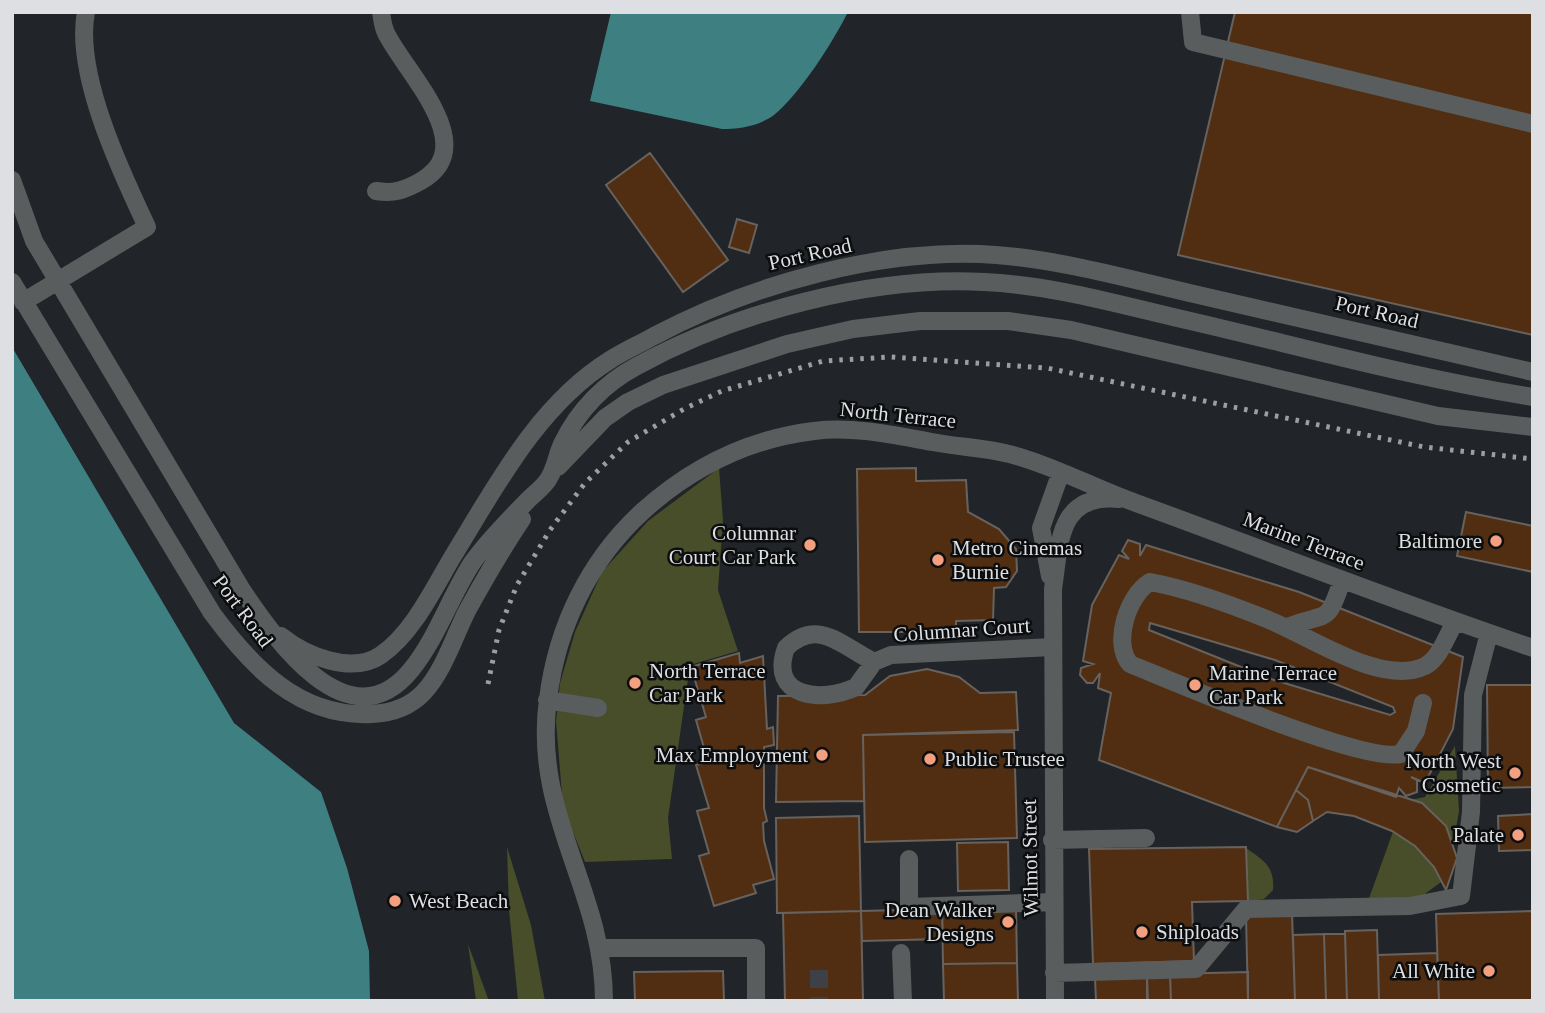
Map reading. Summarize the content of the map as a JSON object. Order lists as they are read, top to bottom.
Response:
{
  "streets": {
    "street": [
      "Port Road",
      "North Terrace",
      "Marine Terrace",
      "Columnar Court",
      "Wilmot Street"
    ]
  },
  "crossings": [
    ["North Terrace", "Marine Terrace"],
    ["North Terrace", "Wilmot Street"],
    ["Marine Terrace", "Wilmot Street"],
    ["Columnar Court", "Wilmot Street"]
  ],
  "places": [
    "Baltimore",
    "Columnar Court Car Park",
    "Metro Cinemas Burnie",
    "North Terrace Car Park",
    "Marine Terrace Car Park",
    "Max Employment",
    "Public Trustee",
    "North West Cosmetic",
    "Palate",
    "West Beach",
    "Dean Walker Designs",
    "Shiploads",
    "All White"
  ]
}
